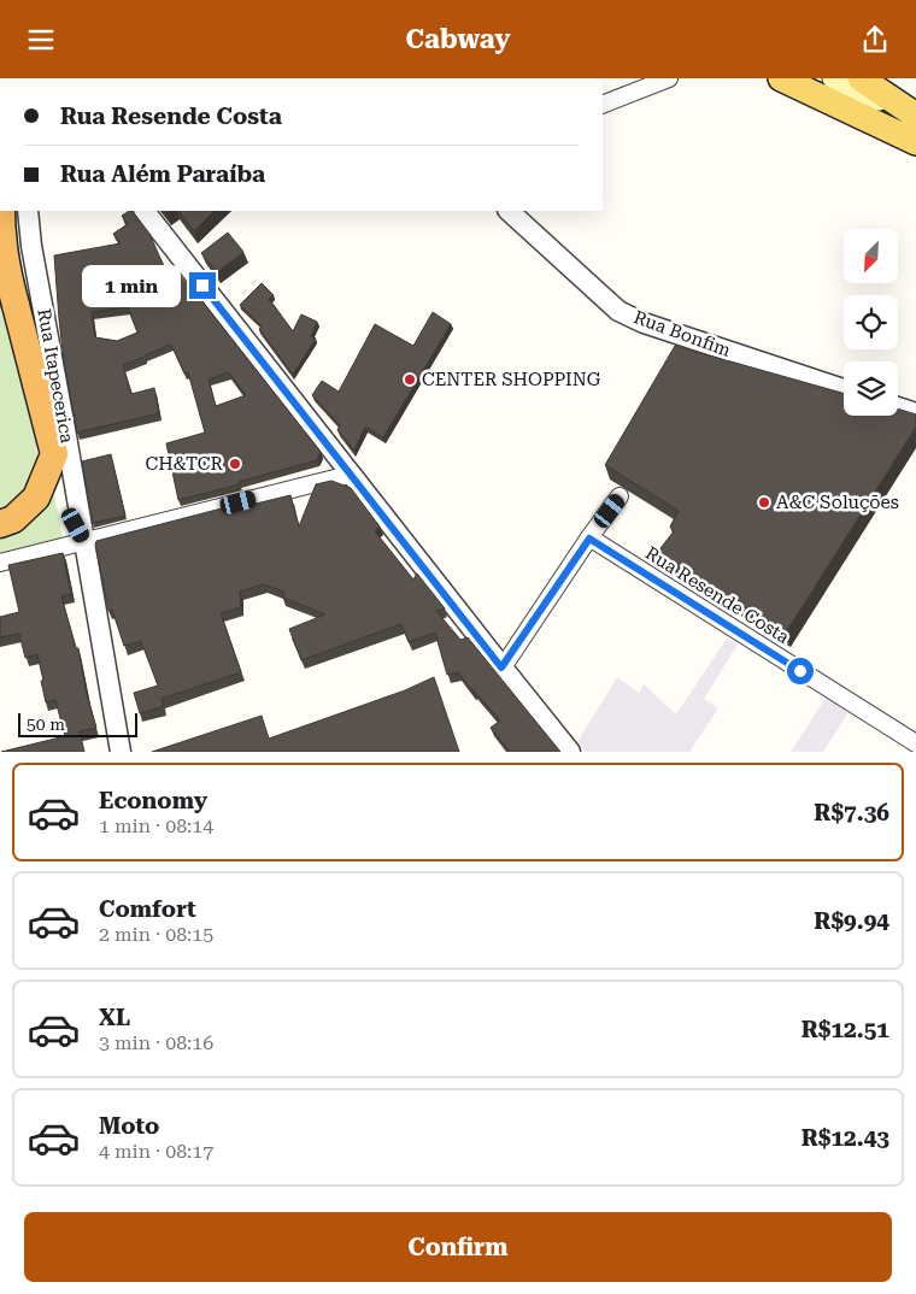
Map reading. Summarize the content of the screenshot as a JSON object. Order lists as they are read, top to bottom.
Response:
{
  "streets": {
    "street": ["Rua Bonfim", "Rua Itapecerica", "Rua Resende Costa"]
  },
  "places": ["CENTER SHOPPING", "CH&TCR", "A&C Soluções"],
  "scale_bar": "50 m",
  "north": "bottom left",
  "page": {
    "header": "Cabway",
    "banner": ["Rua Resende Costa", "Rua Além Paraíba"],
    "bubble": "1 min",
    "scale": "50 m",
    "list": [
      {
        "name": "Economy",
        "note": "1 min · 08:14",
        "value": "R$7.36"
      },
      {
        "name": "Comfort",
        "note": "2 min · 08:15",
        "value": "R$9.94"
      },
      {
        "name": "XL",
        "note": "3 min · 08:16",
        "value": "R$12.51"
      },
      {
        "name": "Moto",
        "note": "4 min · 08:17",
        "value": "R$12.43"
      }
    ],
    "buttons": "Confirm"
  }
}
